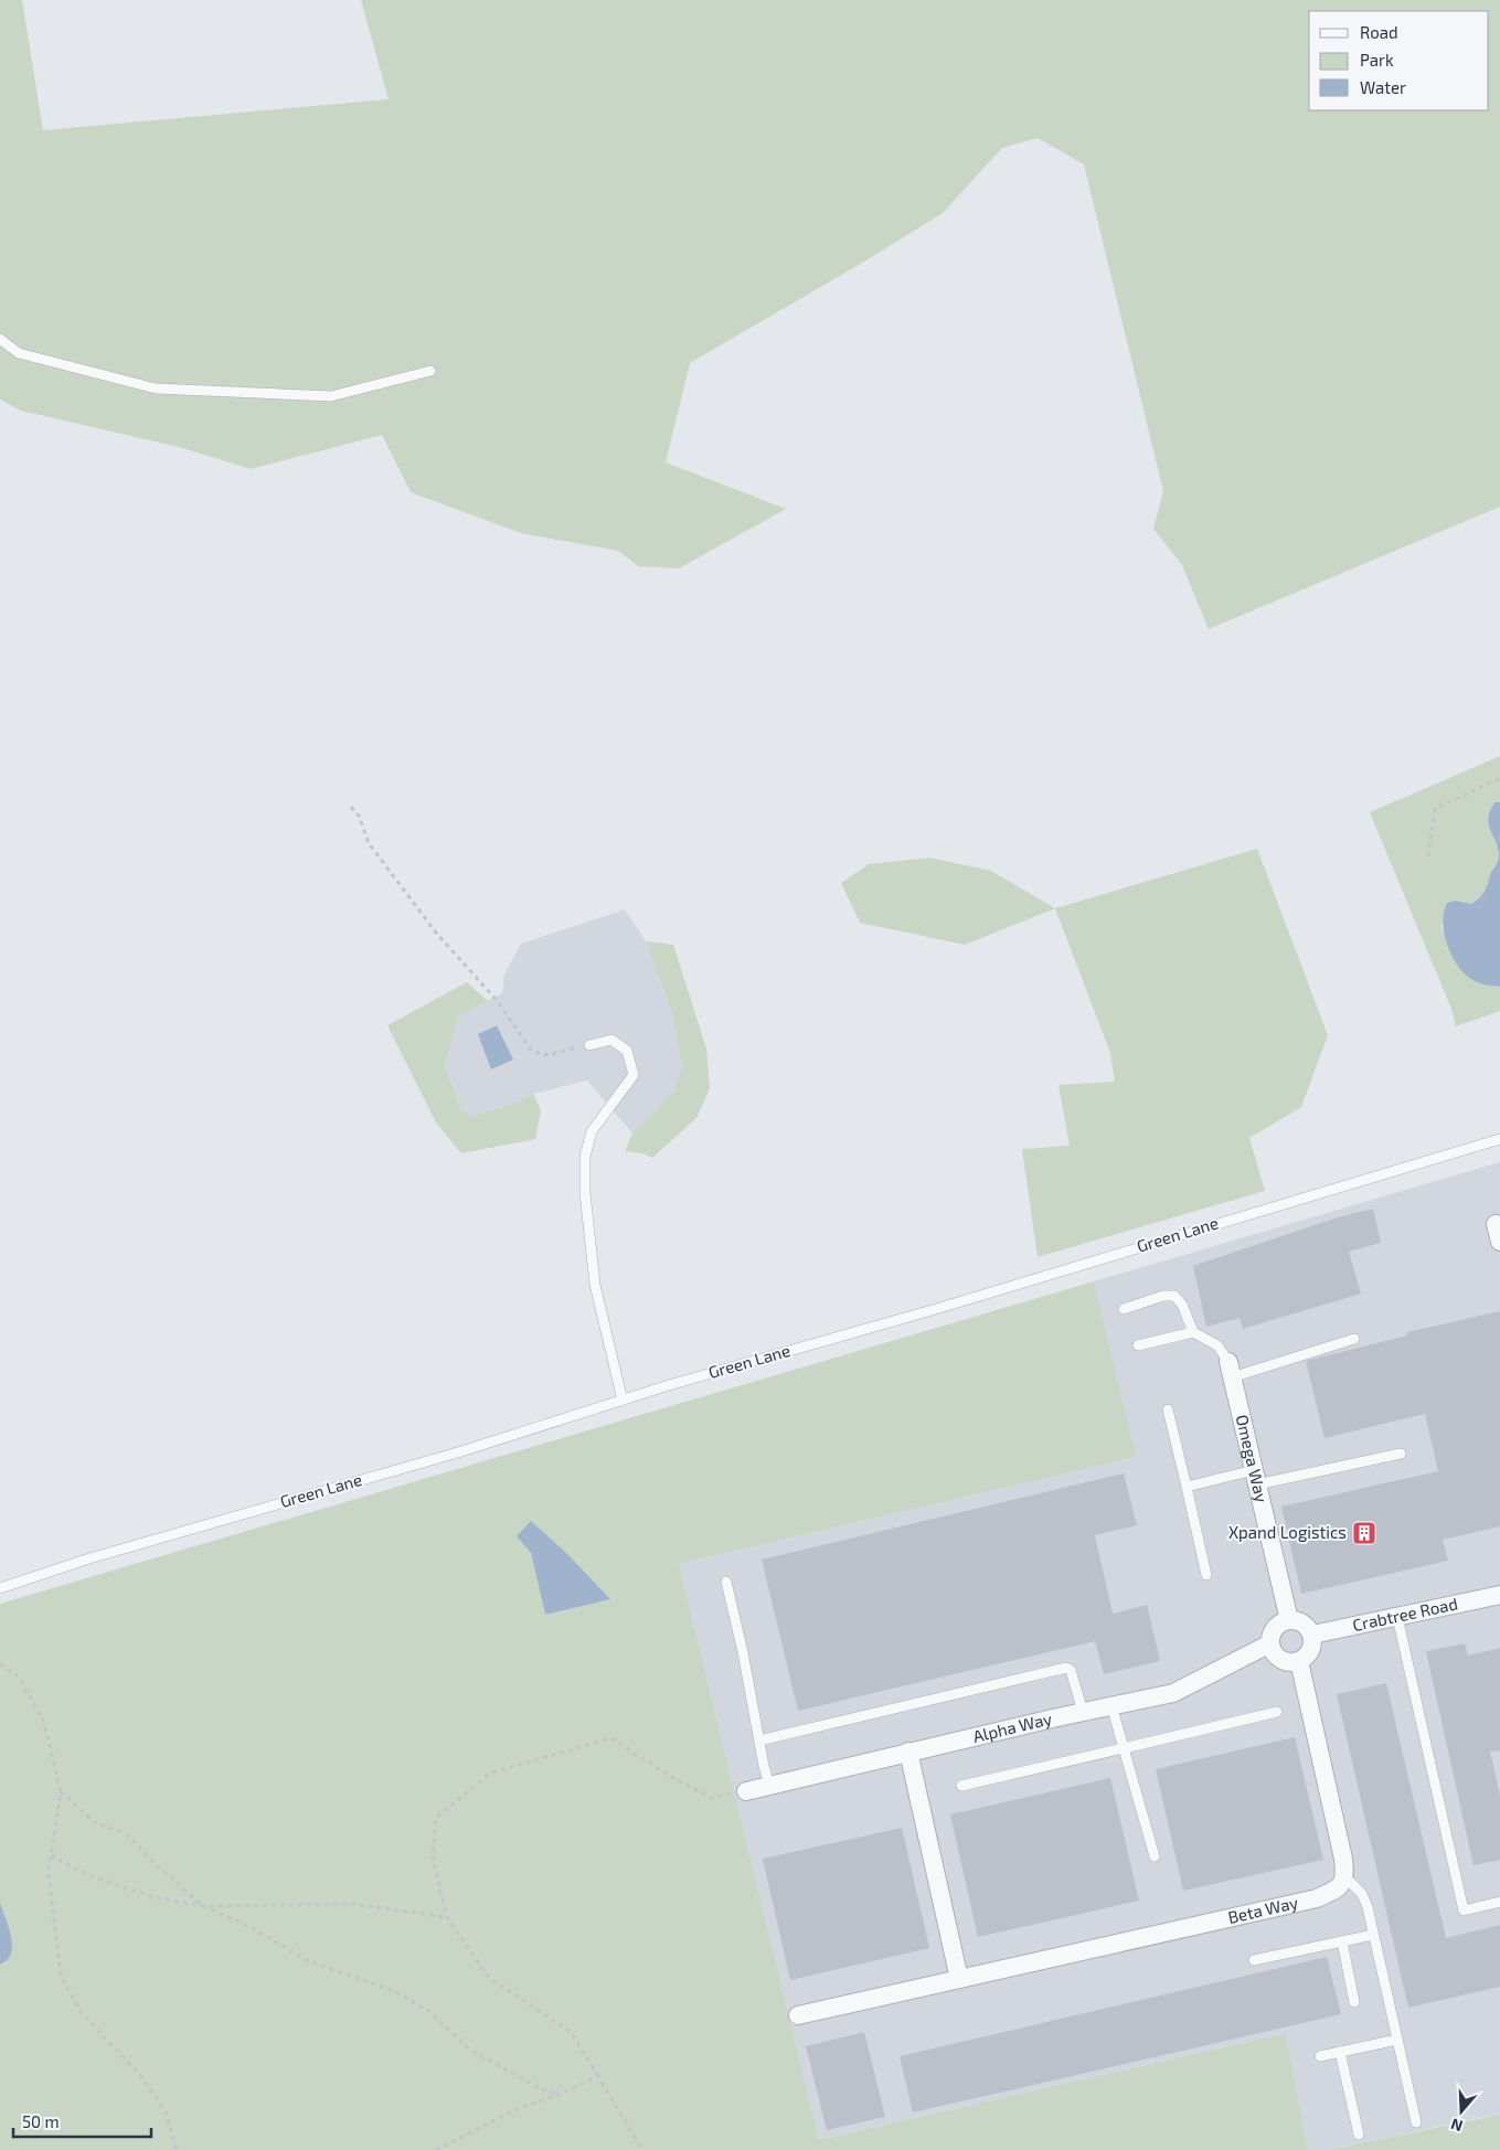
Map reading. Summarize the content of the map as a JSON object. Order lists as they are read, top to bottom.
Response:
{
  "streets": {
    "street": [
      "Omega Way",
      "Crabtree Road",
      "Alpha Way",
      "Beta Way"
    ],
    "lane": ["Green Lane"]
  },
  "crossings": [
    ["Omega Way", "Crabtree Road"],
    ["Omega Way", "Alpha Way"],
    ["Crabtree Road", "Alpha Way"]
  ],
  "places": {
    "building": ["Xpand Logistics"]
  },
  "legend": ["Road", "Park", "Water"],
  "scale_bar": "50 m",
  "north": "bottom"
}
